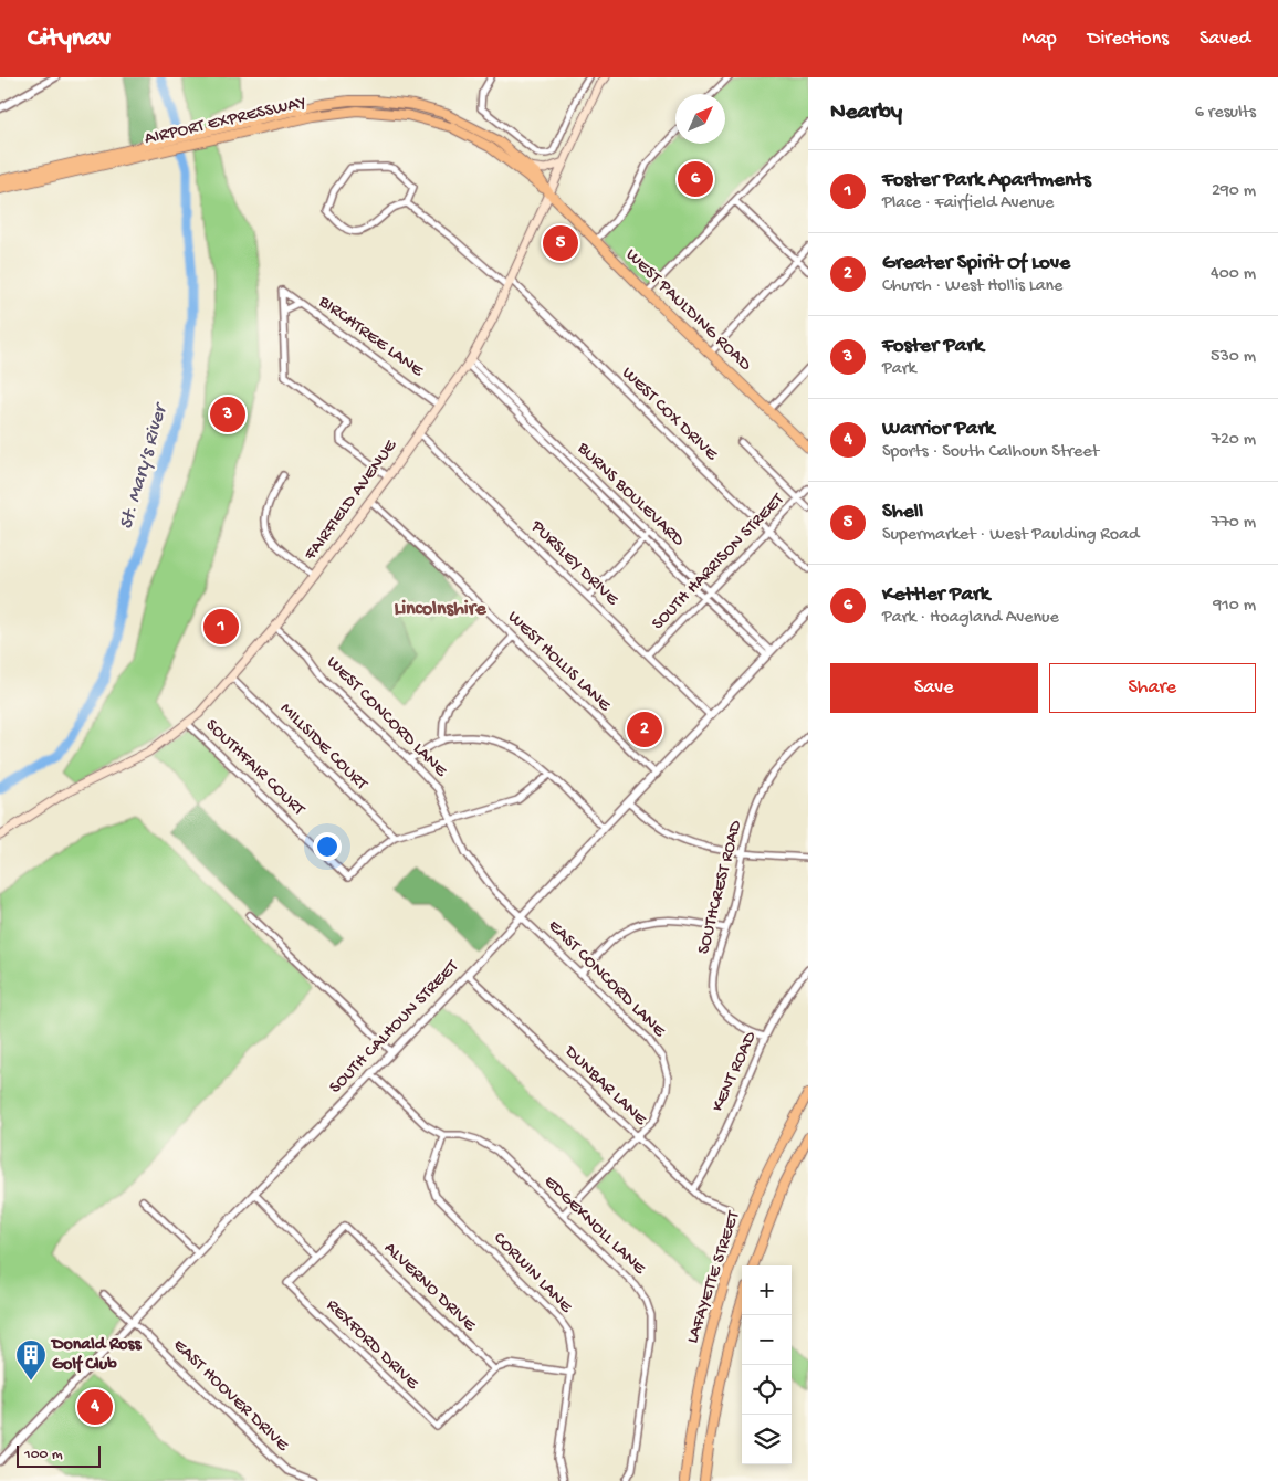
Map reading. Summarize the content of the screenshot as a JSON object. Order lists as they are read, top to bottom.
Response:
{
  "streets": {
    "main road": [
      "AIRPORT EXPRESSWAY",
      "WEST PAULDING ROAD",
      "FAIRFIELD AVENUE",
      "LAFAYETTE STREET"
    ],
    "street": [
      "BIRCHTREE LANE",
      "WEST COX DRIVE",
      "BURNS BOULEVARD",
      "SOUTH HARRISON STREET",
      "PURSLEY DRIVE",
      "WEST HOLLIS LANE",
      "WEST CONCORD LANE",
      "MILLSIDE COURT",
      "SOUTHFAIR COURT",
      "SOUTHCREST ROAD",
      "EAST CONCORD LANE",
      "SOUTH CALHOUN STREET",
      "KENT ROAD",
      "DUNBAR LANE",
      "EDGEKNOLL LANE",
      "CORWIN LANE",
      "ALVERNO DRIVE",
      "REXFORD DRIVE",
      "EAST HOOVER DRIVE"
    ]
  },
  "crossings": [
    ["AIRPORT EXPRESSWAY", "WEST PAULDING ROAD"],
    ["AIRPORT EXPRESSWAY", "FAIRFIELD AVENUE"],
    ["WEST PAULDING ROAD", "FAIRFIELD AVENUE"],
    ["BIRCHTREE LANE", "FAIRFIELD AVENUE"],
    ["WEST COX DRIVE", "FAIRFIELD AVENUE"],
    ["WEST COX DRIVE", "SOUTH HARRISON STREET"],
    ["BURNS BOULEVARD", "FAIRFIELD AVENUE"],
    ["BURNS BOULEVARD", "SOUTH HARRISON STREET"],
    ["BURNS BOULEVARD", "SOUTH CALHOUN STREET"],
    ["FAIRFIELD AVENUE", "PURSLEY DRIVE"],
    ["FAIRFIELD AVENUE", "WEST HOLLIS LANE"],
    ["FAIRFIELD AVENUE", "WEST CONCORD LANE"],
    ["FAIRFIELD AVENUE", "MILLSIDE COURT"],
    ["FAIRFIELD AVENUE", "SOUTHFAIR COURT"],
    ["SOUTH HARRISON STREET", "PURSLEY DRIVE"],
    ["PURSLEY DRIVE", "SOUTH CALHOUN STREET"],
    ["WEST HOLLIS LANE", "SOUTH CALHOUN STREET"],
    ["WEST CONCORD LANE", "EAST CONCORD LANE"],
    ["WEST CONCORD LANE", "SOUTH CALHOUN STREET"],
    ["MILLSIDE COURT", "SOUTHFAIR COURT"],
    ["SOUTHCREST ROAD", "KENT ROAD"],
    ["EAST CONCORD LANE", "SOUTH CALHOUN STREET"],
    ["EAST CONCORD LANE", "DUNBAR LANE"],
    ["SOUTH CALHOUN STREET", "DUNBAR LANE"],
    ["SOUTH CALHOUN STREET", "EDGEKNOLL LANE"],
    ["SOUTH CALHOUN STREET", "EAST HOOVER DRIVE"],
    ["KENT ROAD", "DUNBAR LANE"],
    ["EDGEKNOLL LANE", "CORWIN LANE"],
    ["ALVERNO DRIVE", "REXFORD DRIVE"]
  ],
  "districts": ["Lincolnshire"],
  "water": ["St. Mary's River"],
  "places": {
    "building": ["Donald Ross Golf Club"]
  },
  "scale_bar": "100 m",
  "north": "top right",
  "page": {
    "header": "Citynav",
    "nav": ["Map", "Directions", "Saved"],
    "heading": ["Nearby", "6 results"],
    "list": [
      {
        "mark": "1",
        "name": "Foster Park Apartments",
        "note": "Place · Fairfield Avenue",
        "value": "290 m"
      },
      {
        "mark": "2",
        "name": "Greater Spirit Of Love",
        "note": "Church · West Hollis Lane",
        "value": "400 m"
      },
      {
        "mark": "3",
        "name": "Foster Park",
        "note": "Park",
        "value": "530 m"
      },
      {
        "mark": "4",
        "name": "Warrior Park",
        "note": "Sports · South Calhoun Street",
        "value": "720 m"
      },
      {
        "mark": "5",
        "name": "Shell",
        "note": "Supermarket · West Paulding Road",
        "value": "770 m"
      },
      {
        "mark": "6",
        "name": "Kettler Park",
        "note": "Park · Hoagland Avenue",
        "value": "910 m"
      }
    ],
    "pins": [
      "6",
      "5",
      "3",
      "1",
      "2",
      "4"
    ],
    "buttons": ["Save", "Share"],
    "map_buttons": ["+", "−"],
    "scale": "100 m"
  }
}
